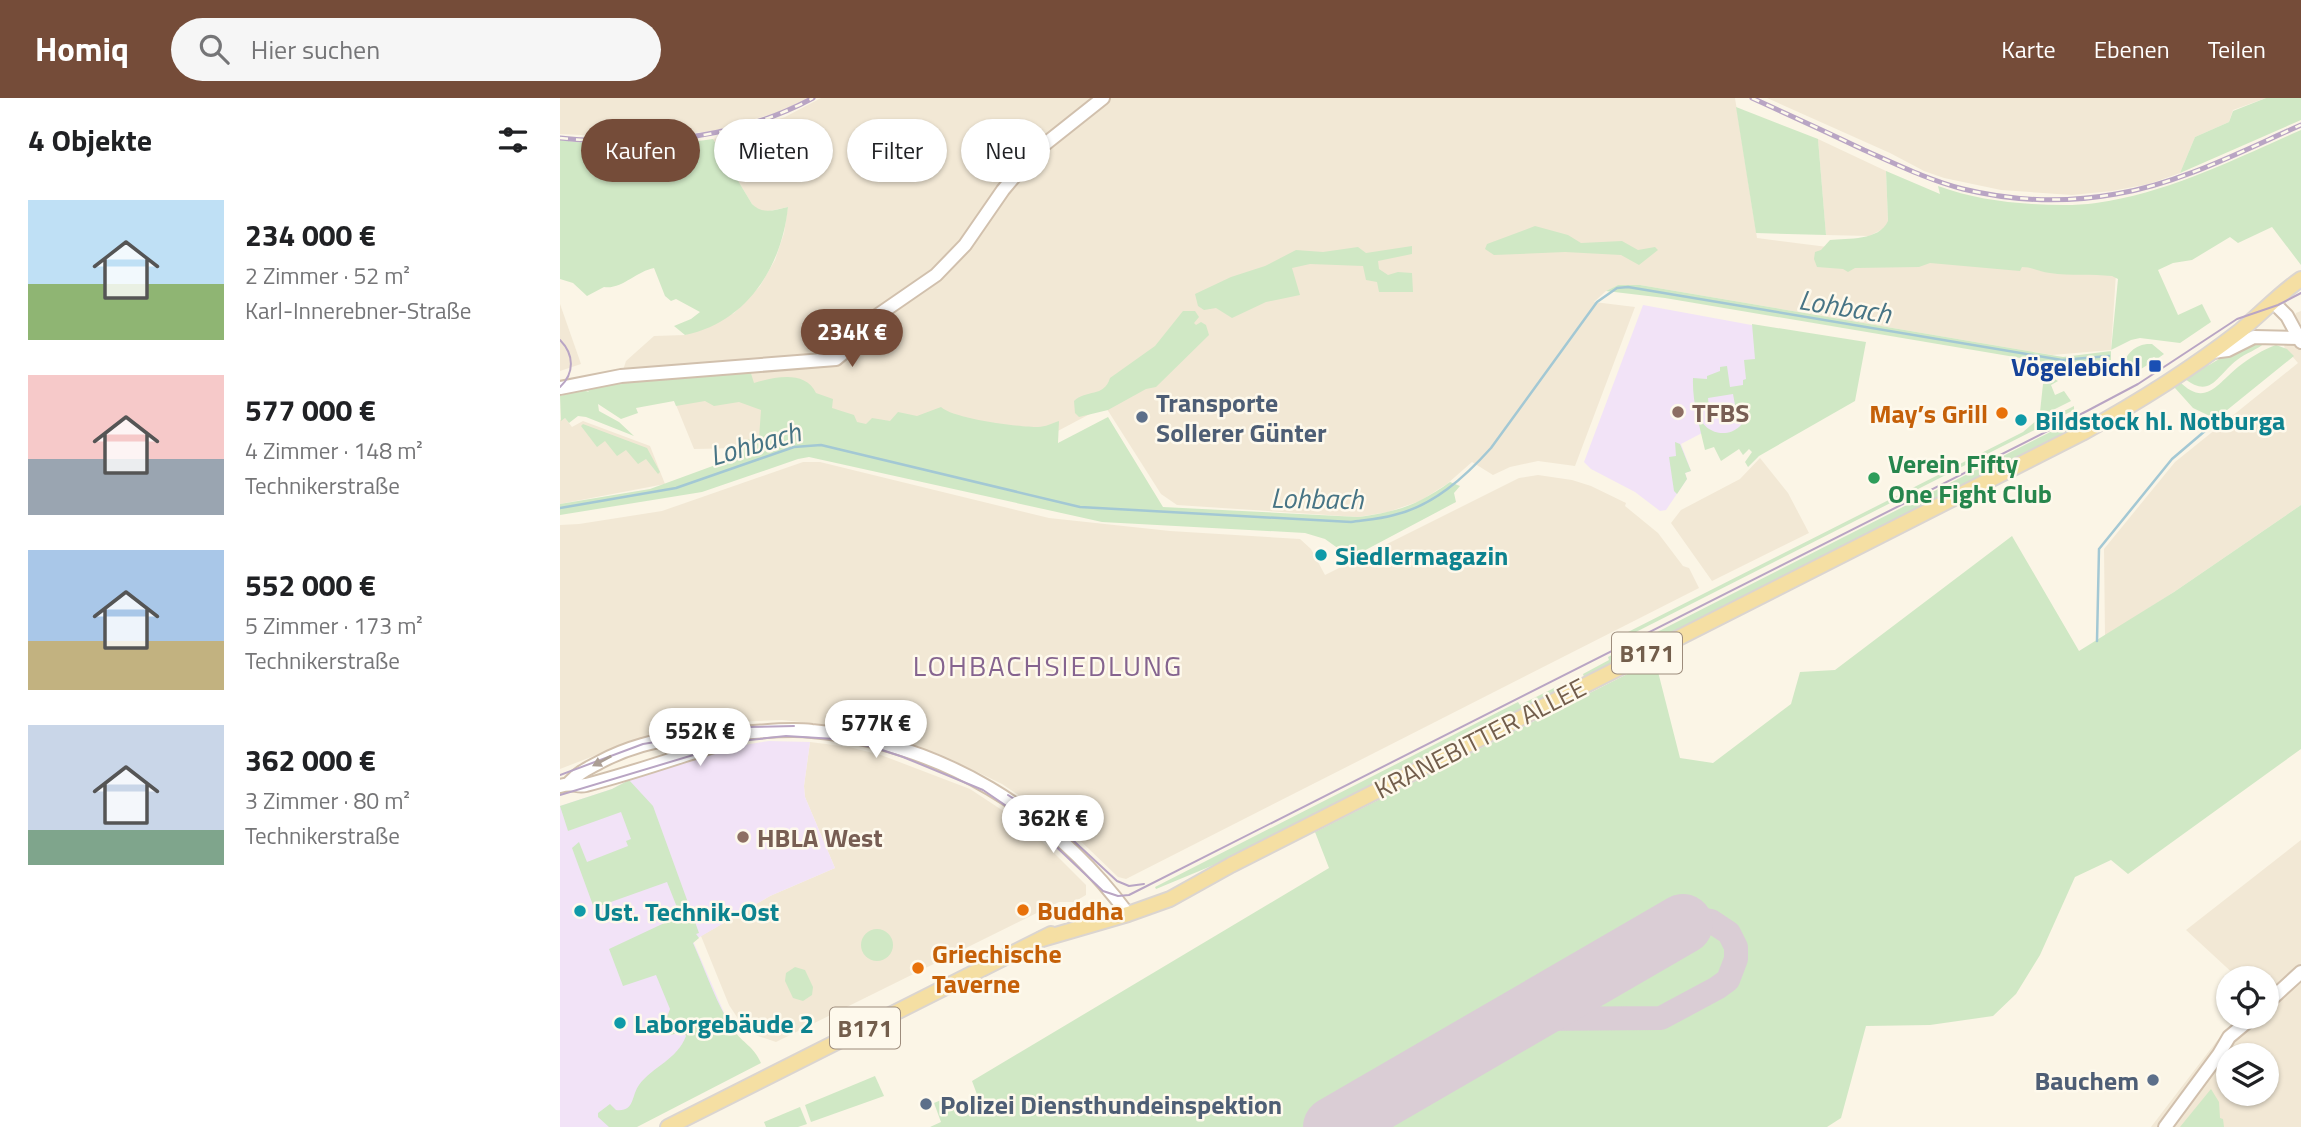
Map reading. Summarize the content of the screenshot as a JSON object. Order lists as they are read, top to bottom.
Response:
{
  "streets": {
    "main road": ["B171", "KRANEBITTER ALLEE"]
  },
  "districts": ["LOHBACHSIEDLUNG"],
  "water": ["Lohbach"],
  "places": {
    "transit": ["Vögelebichl"],
    "other": [
      "TFBS",
      "May’s Grill",
      "Transporte Sollerer Günter",
      "Bildstock hl. Notburga",
      "Verein Fifty One Fight Club",
      "Siedlermagazin",
      "HBLA West",
      "Buddha",
      "Ust. Technik-Ost",
      "Griechische Taverne",
      "Laborgebäude 2",
      "Bauchem",
      "Polizei Diensthundeinspektion"
    ]
  },
  "page": {
    "header": "Homiq",
    "search": "Hier suchen",
    "nav": ["Karte", "Ebenen", "Teilen"],
    "heading": "4 Objekte",
    "chip": [
      "Kaufen",
      "Mieten",
      "Filter",
      "Neu"
    ],
    "list": [
      {
        "name": "234 000 €",
        "note": "2 Zimmer · 52 m² · Karl-Innerebner-Straße"
      },
      {
        "name": "577 000 €",
        "note": "4 Zimmer · 148 m² · Technikerstraße"
      },
      {
        "name": "552 000 €",
        "note": "5 Zimmer · 173 m² · Technikerstraße"
      },
      {
        "name": "362 000 €",
        "note": "3 Zimmer · 80 m² · Technikerstraße"
      }
    ],
    "price": [
      "234K €",
      "577K €",
      "552K €",
      "362K €"
    ]
  }
}
